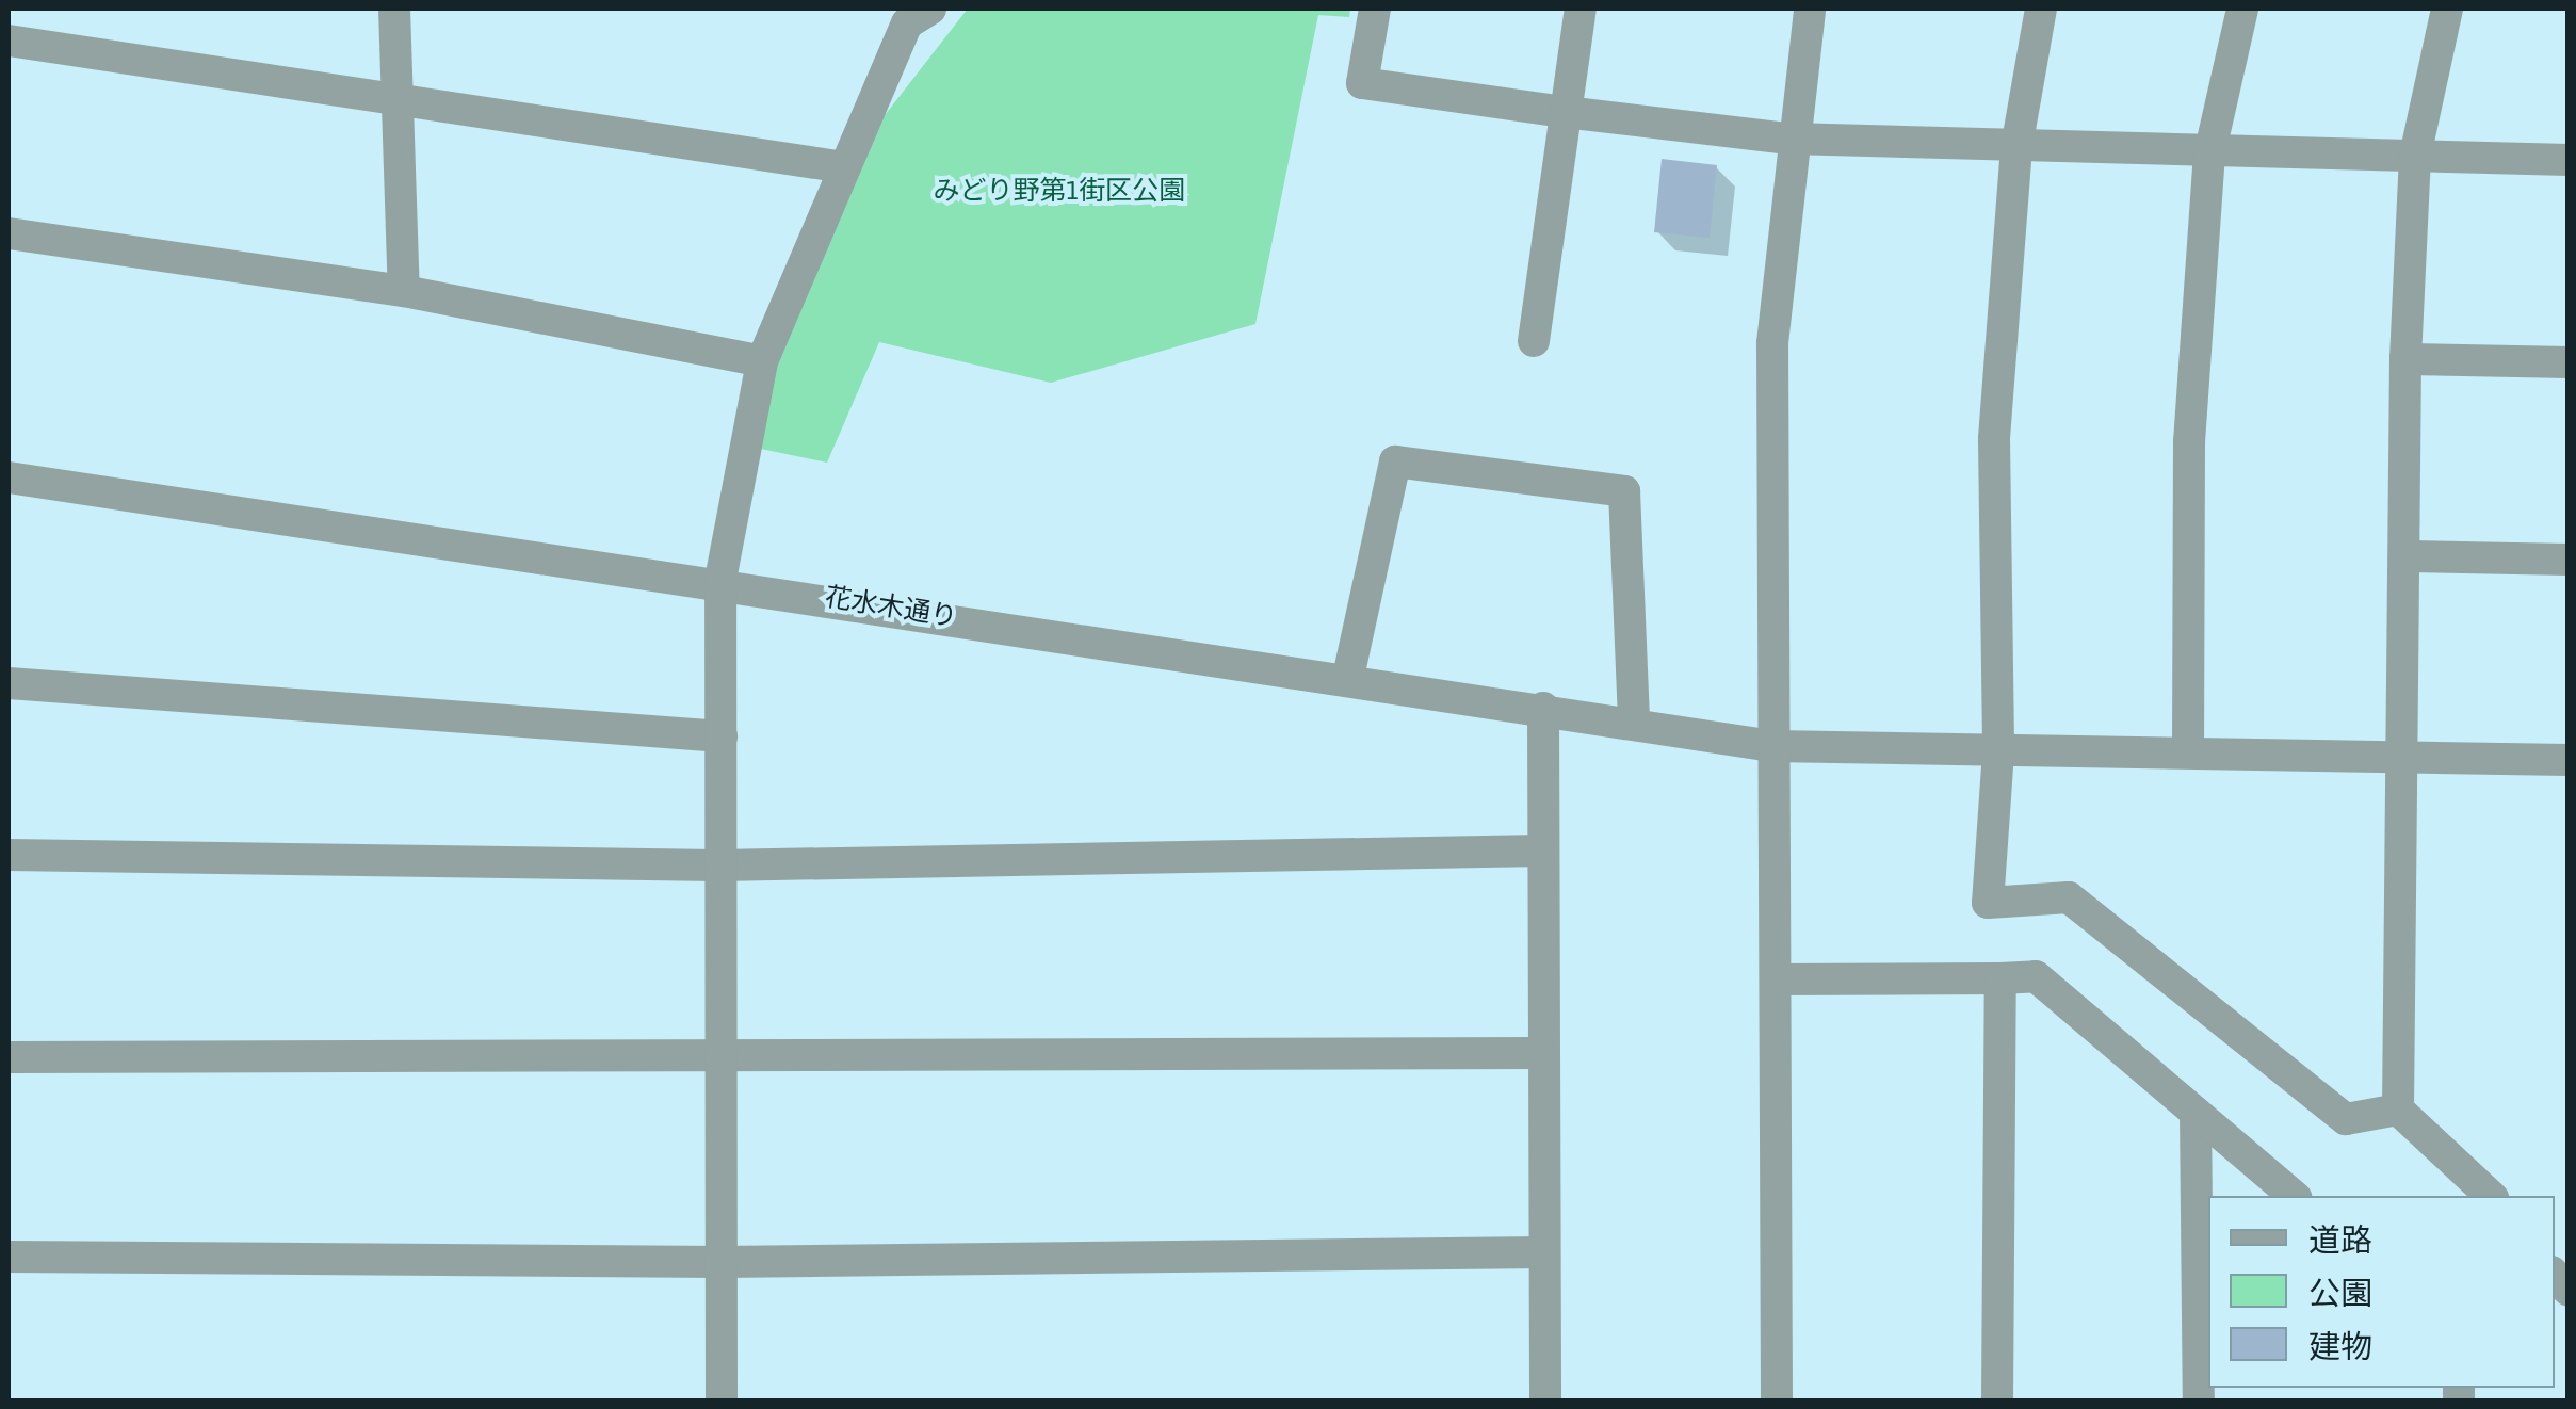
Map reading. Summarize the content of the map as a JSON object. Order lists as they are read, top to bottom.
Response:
{
  "streets": {
    "street": ["花水木通り"]
  },
  "parks": ["みどり野第1街区公園"],
  "legend": ["道路", "公園", "建物"]
}
